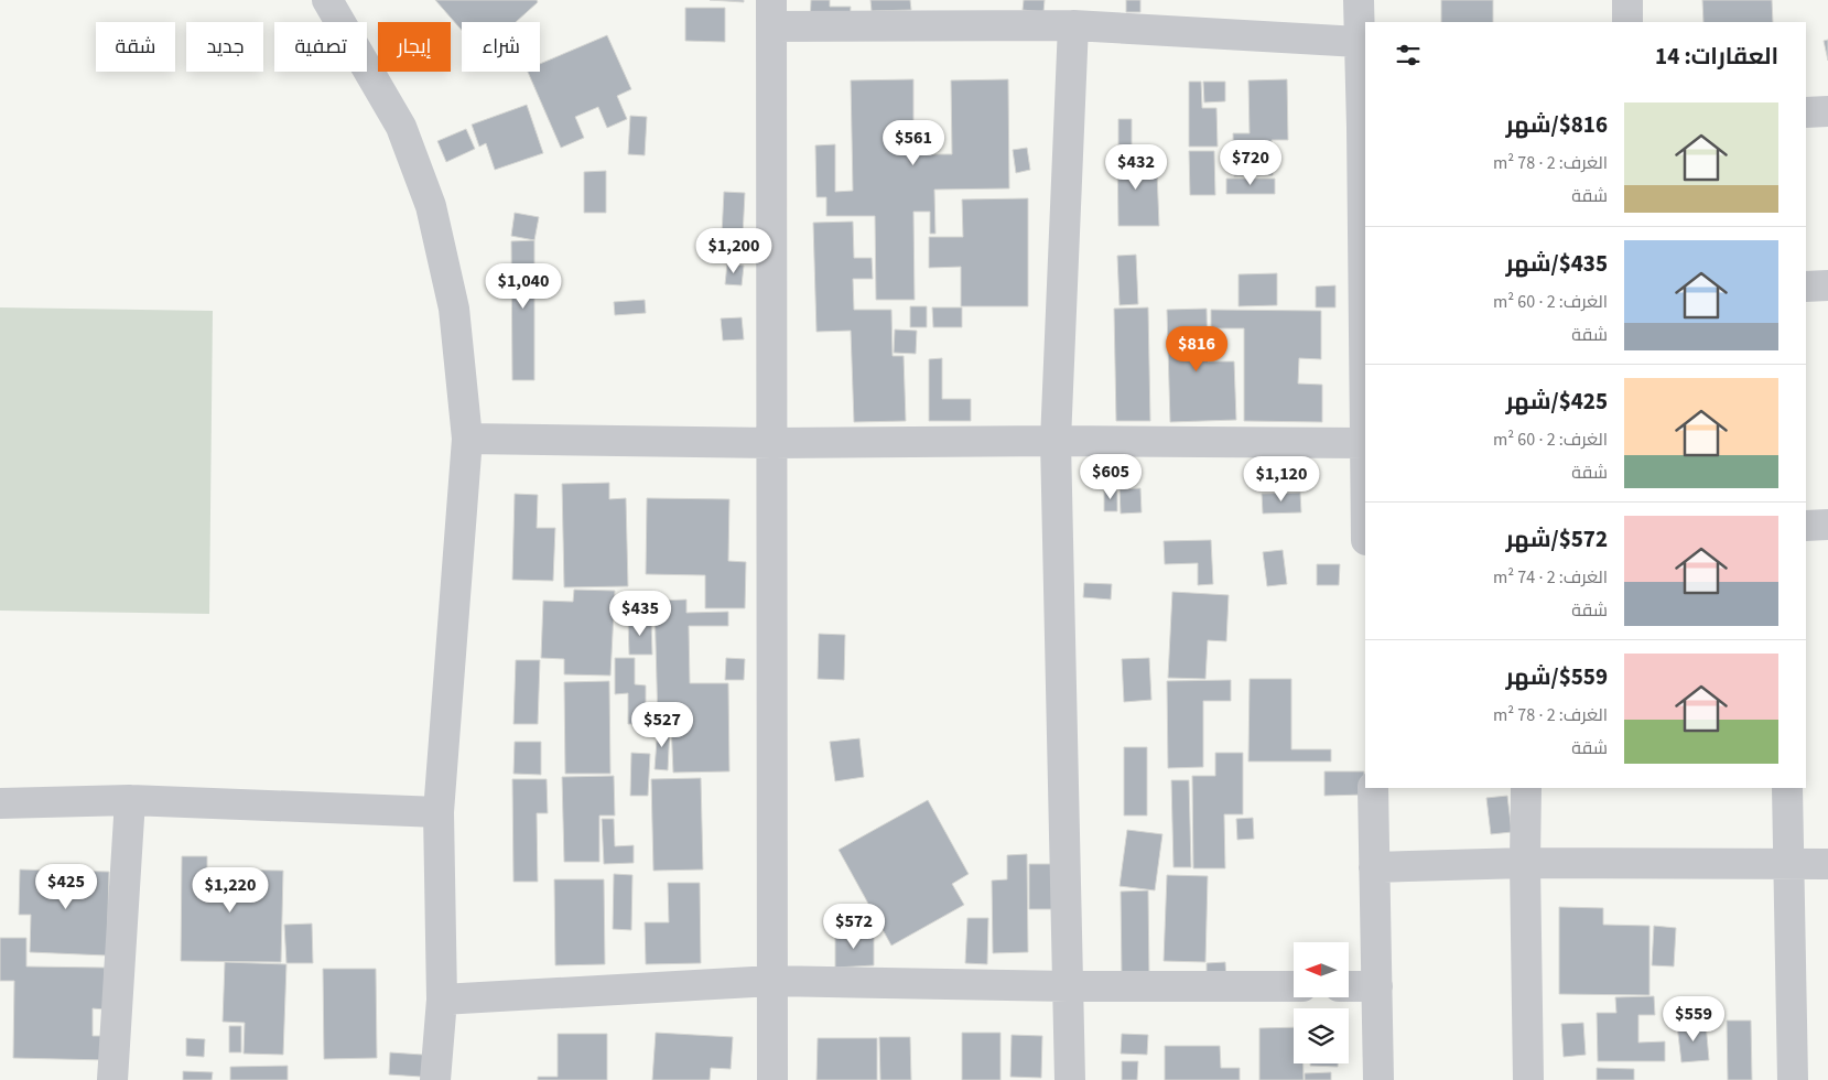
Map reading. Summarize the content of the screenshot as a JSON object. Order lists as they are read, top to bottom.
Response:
{
  "north": "left",
  "page": {
    "chip": [
      "شراء",
      "إيجار",
      "تصفية",
      "جديد",
      "شقة"
    ],
    "heading": "العقارات: 14",
    "list": [
      {
        "name": "$816/شهر",
        "note": "الغرف: 2 · 78 m² · شقة"
      },
      {
        "name": "$435/شهر",
        "note": "الغرف: 2 · 60 m² · شقة"
      },
      {
        "name": "$425/شهر",
        "note": "الغرف: 2 · 60 m² · شقة"
      },
      {
        "name": "$572/شهر",
        "note": "الغرف: 2 · 74 m² · شقة"
      },
      {
        "name": "$559/شهر",
        "note": "الغرف: 2 · 78 m² · شقة"
      }
    ],
    "price": [
      "$561",
      "$720",
      "$432",
      "$1,200",
      "$1,040",
      "$816",
      "$605",
      "$1,120",
      "$435",
      "$527",
      "$425",
      "$1,220",
      "$572",
      "$559"
    ]
  }
}
